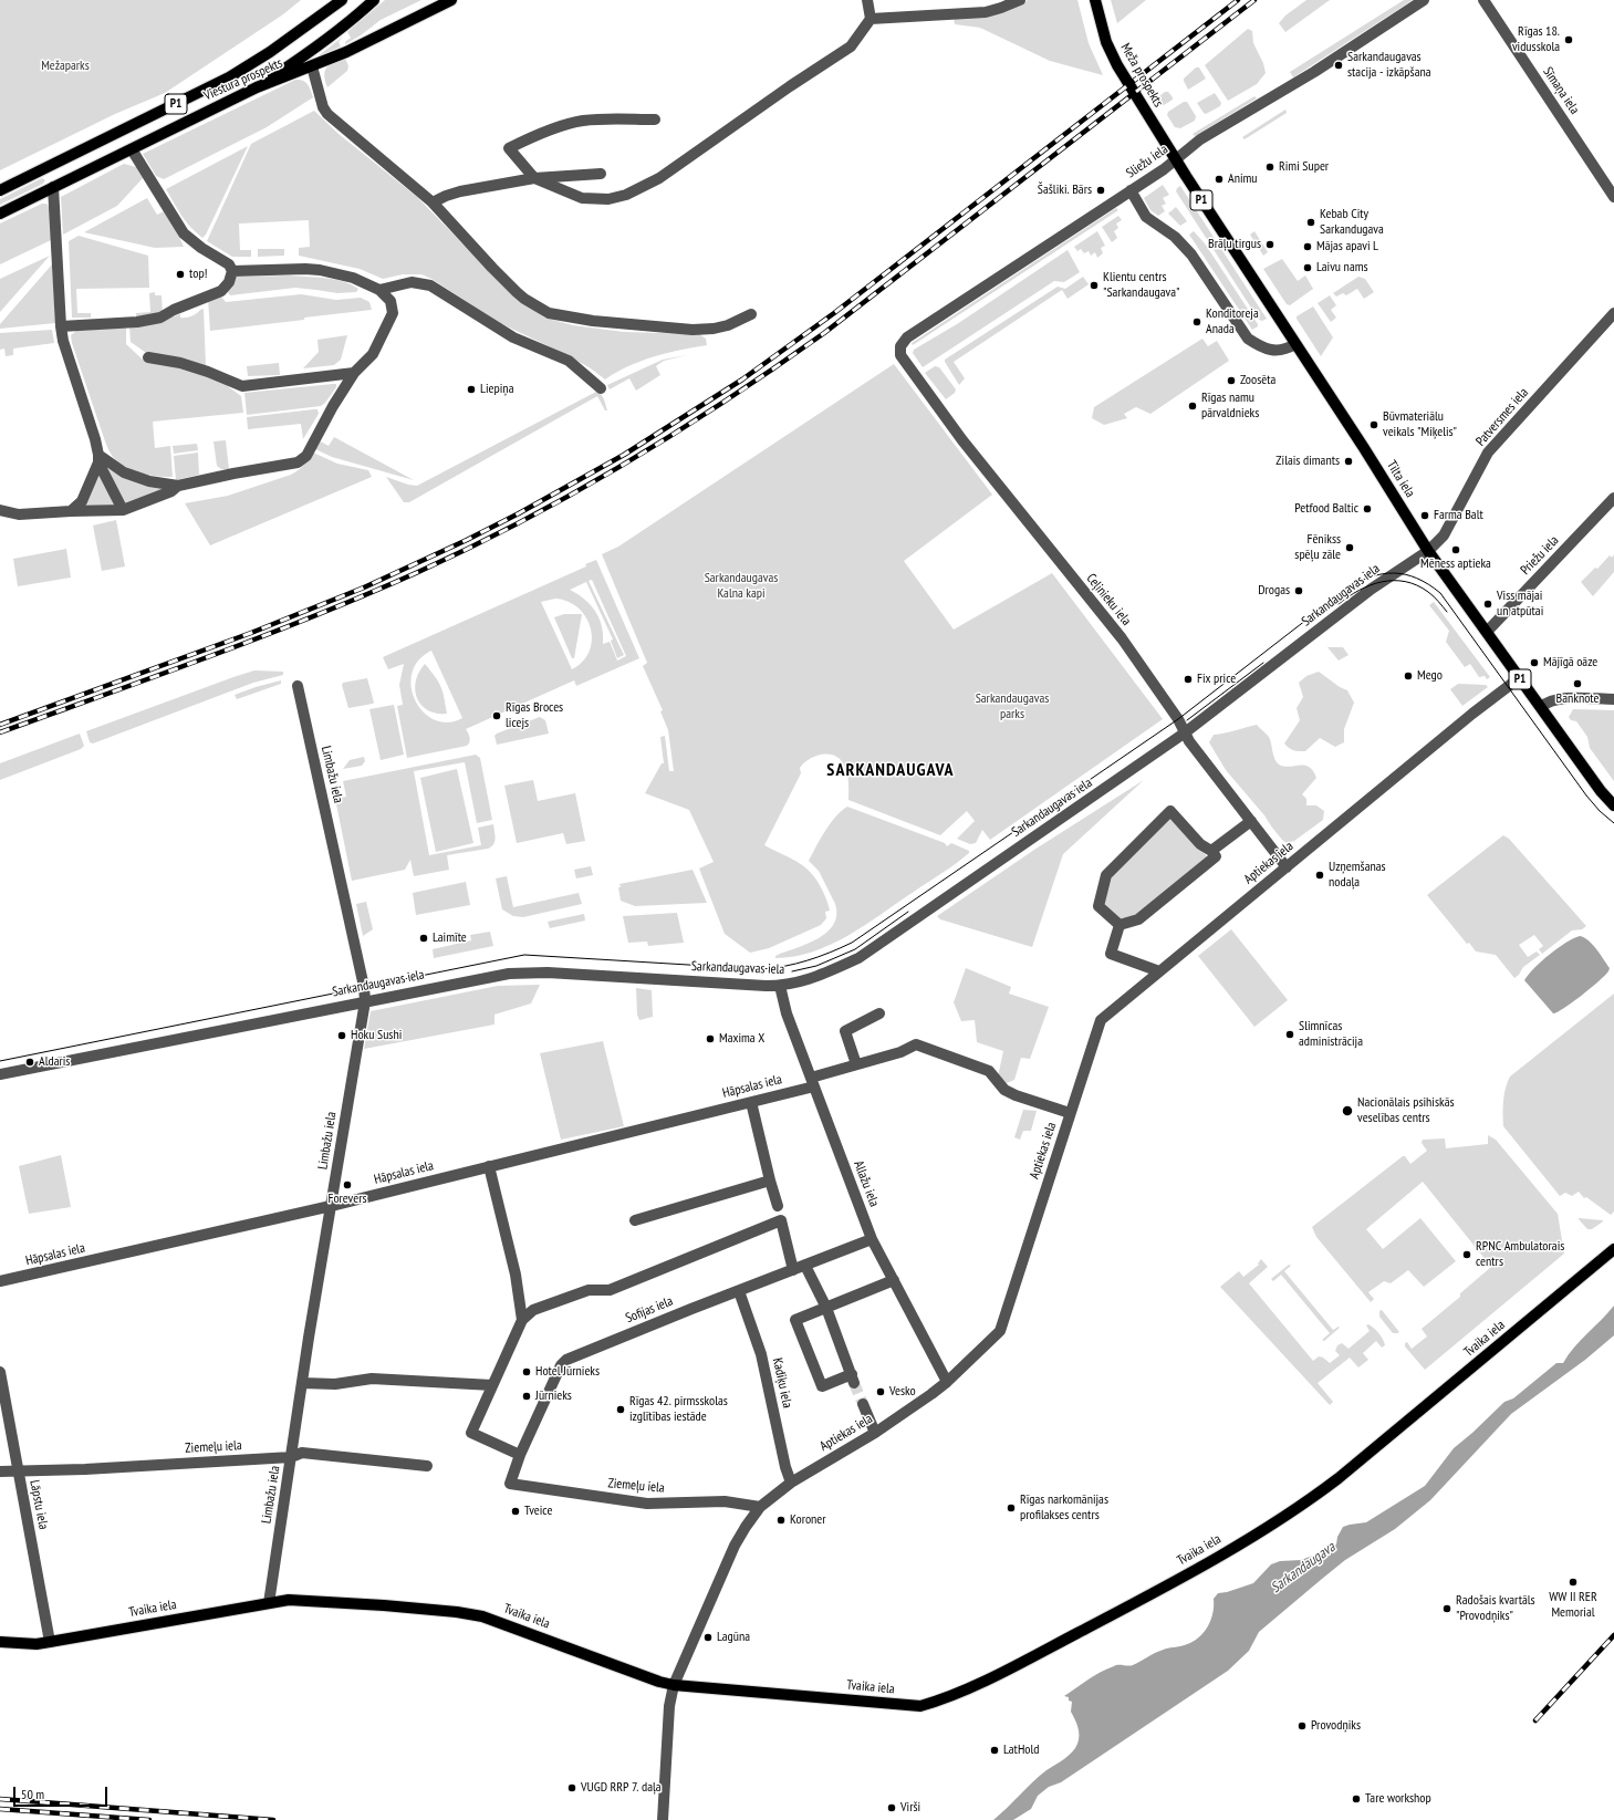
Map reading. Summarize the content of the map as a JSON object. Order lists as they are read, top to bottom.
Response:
{
  "streets": {
    "main road": [
      "Meža prospekts",
      "Viestura prospekts",
      "P1",
      "Tilta iela",
      "Tvaika iela"
    ],
    "street": [
      "Sīmaņa iela",
      "Sliežu iela",
      "Patversmes iela",
      "Priežu iela",
      "Sarkandaugavas iela",
      "Ceļinieku iela",
      "Limbažu iela",
      "Aptiekas iela",
      "Hāpsalas iela",
      "Allažu iela",
      "Sofijas iela",
      "Kadiķu iela",
      "Ziemeļu iela",
      "Lāpstu iela"
    ]
  },
  "crossings": [
    ["Meža prospekts", "Sliežu iela"],
    ["Meža prospekts", "Tilta iela"],
    ["Sliežu iela", "Tilta iela"],
    ["Sliežu iela", "Ceļinieku iela"],
    ["Patversmes iela", "Tilta iela"],
    ["Patversmes iela", "Sarkandaugavas iela"],
    ["Tilta iela", "Priežu iela"],
    ["Tilta iela", "Sarkandaugavas iela"],
    ["Tilta iela", "Aptiekas iela"],
    ["Sarkandaugavas iela", "Ceļinieku iela"],
    ["Sarkandaugavas iela", "Limbažu iela"],
    ["Sarkandaugavas iela", "Allažu iela"],
    ["Ceļinieku iela", "Aptiekas iela"],
    ["Limbažu iela", "Hāpsalas iela"],
    ["Limbažu iela", "Tvaika iela"],
    ["Limbažu iela", "Ziemeļu iela"],
    ["Aptiekas iela", "Hāpsalas iela"],
    ["Aptiekas iela", "Allažu iela"],
    ["Aptiekas iela", "Tvaika iela"],
    ["Aptiekas iela", "Kadiķu iela"],
    ["Aptiekas iela", "Ziemeļu iela"],
    ["Hāpsalas iela", "Allažu iela"],
    ["Allažu iela", "Sofijas iela"],
    ["Sofijas iela", "Kadiķu iela"],
    ["Sofijas iela", "Ziemeļu iela"],
    ["Tvaika iela", "Lāpstu iela"],
    ["Ziemeļu iela", "Lāpstu iela"]
  ],
  "districts": ["SARKANDAUGAVA"],
  "water": ["Sarkandaugava"],
  "parks": ["Mežaparks", "Sarkandaugavas Kalna kapi", "Sarkandaugavas parks"],
  "places": [
    "Rīgas 18. vidusskola",
    "Sarkandaugavas stacija - izkāpšana",
    "Rimi Super",
    "Animu",
    "Šašliki. Bārs",
    "Kebab City Sarkandugava",
    "Brāļu tirgus",
    "Mājas apavi L",
    "Laivu nams",
    "top!",
    "Klientu centrs \"Sarkandaugava\"",
    "Konditoreja Anada",
    "Zoosēta",
    "Liepiņa",
    "Rīgas namu pārvaldnieks",
    "Būvmateriālu veikals \"Miķelis\"",
    "Zilais dimants",
    "Petfood Baltic",
    "Farma Balt",
    "Fēnikss spēļu zāle",
    "Mēness aptieka",
    "Drogas",
    "Viss mājai un atpūtai",
    "Mājīgā oāze",
    "Mego",
    "Fix price",
    "Banknote",
    "Rīgas Broces licejs",
    "Uzņemšanas nodaļa",
    "Laimīte",
    "Slimnīcas administrācija",
    "Hoku Sushi",
    "Maxima X",
    "Aldaris",
    "Nacionālais psihiskās veselības centrs",
    "Forevers",
    "RPNC Ambulatorais centrs",
    "Hotel Jūrnieks",
    "Vesko",
    "Jūrnieks",
    "Rīgas 42. pirmsskolas izglītības iestāde",
    "Rīgas narkomānijas profilakses centrs",
    "Tveice",
    "Koroner",
    "WW II RER Memorial",
    "Radošais kvartāls \"Provodņiks\"",
    "Lagūna",
    "Provodņiks",
    "LatHold",
    "VUGD RRP 7. daļa",
    "Tare workshop",
    "Virši"
  ],
  "scale_bar": "50 m"
}
